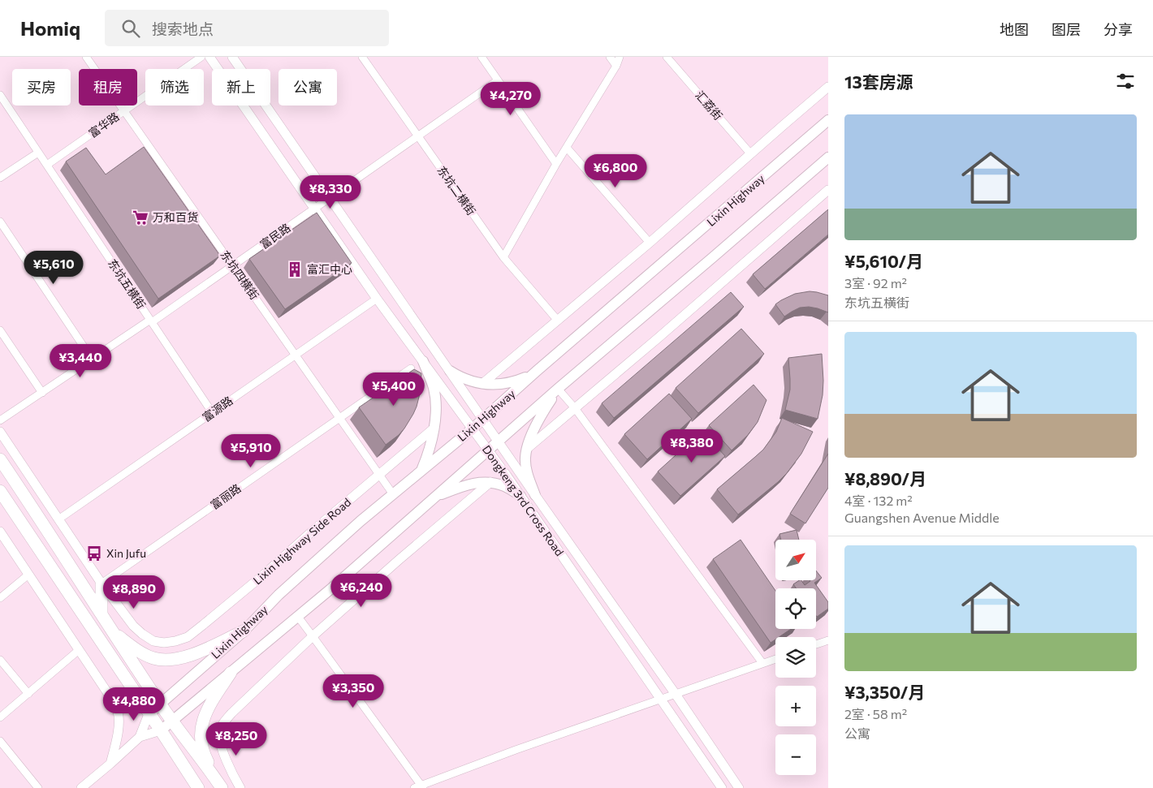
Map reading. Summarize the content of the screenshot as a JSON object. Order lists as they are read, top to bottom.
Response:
{
  "streets": {
    "main road": ["Lixin Highway"],
    "street": [
      "汇荔街",
      "富华路",
      "东坑二横街",
      "富民路",
      "东坑四横街",
      "东坑五横街",
      "富源路",
      "富丽路",
      "Dongkeng 3rd Cross Road",
      "Lixin Highway Side Road"
    ]
  },
  "crossings": [
    ["富华路", "东坑四横街"],
    ["富华路", "东坑五横街"],
    ["东坑二横街", "富民路"],
    ["Lixin Highway", "东坑四横街"],
    ["Lixin Highway", "Dongkeng 3rd Cross Road"],
    ["富民路", "东坑四横街"],
    ["富民路", "东坑五横街"],
    ["富民路", "Dongkeng 3rd Cross Road"],
    ["东坑四横街", "富源路"],
    ["东坑四横街", "富丽路"],
    ["东坑四横街", "Lixin Highway Side Road"],
    ["东坑五横街", "富源路"],
    ["富源路", "Dongkeng 3rd Cross Road"],
    ["富丽路", "Lixin Highway Side Road"]
  ],
  "places": {
    "supermarket": ["万和百货"],
    "building": ["富汇中心"],
    "bus stop": ["Xin Jufu"]
  },
  "north": "top right",
  "page": {
    "header": "Homiq",
    "search": "搜索地点",
    "nav": ["地图", "图层", "分享"],
    "heading": "13套房源",
    "chip": [
      "买房",
      "租房",
      "筛选",
      "新上",
      "公寓"
    ],
    "price": [
      "¥4,270",
      "¥6,800",
      "¥8,330",
      "¥5,610",
      "¥3,440",
      "¥5,400",
      "¥8,380",
      "¥5,910",
      "¥6,240",
      "¥8,890",
      "¥3,350",
      "¥4,880",
      "¥8,250"
    ],
    "list": [
      {
        "name": "¥5,610/月",
        "note": "3室 · 92 m² · 东坑五横街"
      },
      {
        "name": "¥8,890/月",
        "note": "4室 · 132 m² · Guangshen Avenue Middle"
      },
      {
        "name": "¥3,350/月",
        "note": "2室 · 58 m² · 公寓"
      }
    ],
    "map_buttons": ["+", "−"]
  }
}
